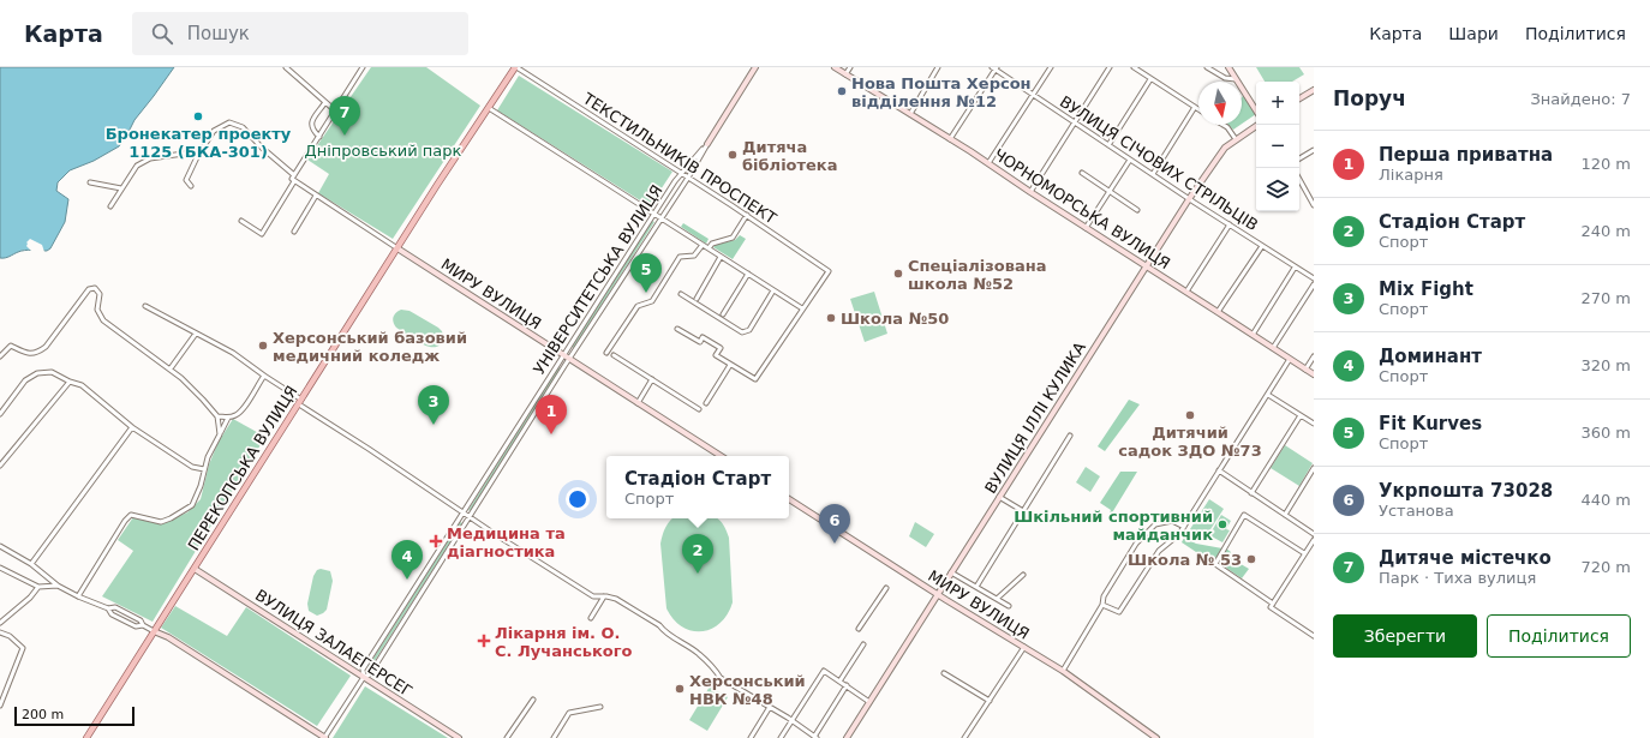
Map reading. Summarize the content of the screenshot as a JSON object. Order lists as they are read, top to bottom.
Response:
{
  "streets": {
    "main road": ["ПЕРЕКОПСЬКА ВУЛИЦЯ"],
    "street": [
      "ТЕКСТИЛЬНИКІВ ПРОСПЕКТ",
      "ВУЛИЦЯ СІЧОВИХ СТРІЛЬЦІВ",
      "ЧОРНОМОРСЬКА ВУЛИЦЯ",
      "УНІВЕРСИТЕТСЬКА ВУЛИЦЯ",
      "МИРУ ВУЛИЦЯ",
      "ВУЛИЦЯ ІЛЛІ КУЛИКА",
      "ВУЛИЦЯ ЗАЛАЕГЕРСЕГ"
    ]
  },
  "crossings": [
    ["ТЕКСТИЛЬНИКІВ ПРОСПЕКТ", "УНІВЕРСИТЕТСЬКА ВУЛИЦЯ"],
    ["ТЕКСТИЛЬНИКІВ ПРОСПЕКТ", "ПЕРЕКОПСЬКА ВУЛИЦЯ"],
    ["ВУЛИЦЯ СІЧОВИХ СТРІЛЬЦІВ", "ВУЛИЦЯ ІЛЛІ КУЛИКА"],
    ["ЧОРНОМОРСЬКА ВУЛИЦЯ", "ВУЛИЦЯ ІЛЛІ КУЛИКА"],
    ["УНІВЕРСИТЕТСЬКА ВУЛИЦЯ", "МИРУ ВУЛИЦЯ"],
    ["УНІВЕРСИТЕТСЬКА ВУЛИЦЯ", "ВУЛИЦЯ ЗАЛАЕГЕРСЕГ"],
    ["МИРУ ВУЛИЦЯ", "ВУЛИЦЯ ІЛЛІ КУЛИКА"],
    ["МИРУ ВУЛИЦЯ", "ПЕРЕКОПСЬКА ВУЛИЦЯ"],
    ["ПЕРЕКОПСЬКА ВУЛИЦЯ", "ВУЛИЦЯ ЗАЛАЕГЕРСЕГ"]
  ],
  "parks": ["Дніпровський парк"],
  "places": {
    "other": [
      "Нова Пошта Херсон відділення №12",
      "Бронекатер проекту 1125 (БКА-301)",
      "Дитяча бібліотека",
      "Спеціалізована школа №52",
      "Школа №50",
      "Херсонський базовий медичний коледж",
      "Дитячий садок ЗДО №73",
      "Шкільний спортивний майданчик",
      "Школа № 53",
      "Херсонський НВК №48"
    ],
    "health": ["Медицина та діагностика", "Лікарня ім. О. С. Лучанського"]
  },
  "scale_bar": "200 m",
  "north": "bottom",
  "page": {
    "header": "Карта",
    "search": "Пошук",
    "nav": ["Карта", "Шари", "Поділитися"],
    "heading": ["Поруч", "Знайдено: 7"],
    "map_buttons": ["+", "−"],
    "pins": [
      "7",
      "5",
      "3",
      "1",
      "6",
      "2",
      "4"
    ],
    "list": [
      {
        "mark": "1",
        "name": "Перша приватна",
        "note": "Лікарня",
        "value": "120 m"
      },
      {
        "mark": "2",
        "name": "Стадіон Старт",
        "note": "Спорт",
        "value": "240 m"
      },
      {
        "mark": "3",
        "name": "Mix Fight",
        "note": "Спорт",
        "value": "270 m"
      },
      {
        "mark": "4",
        "name": "Доминант",
        "note": "Спорт",
        "value": "320 m"
      },
      {
        "mark": "5",
        "name": "Fit Kurves",
        "note": "Спорт",
        "value": "360 m"
      },
      {
        "mark": "6",
        "name": "Укрпошта 73028",
        "note": "Установа",
        "value": "440 m"
      },
      {
        "mark": "7",
        "name": "Дитяче містечко",
        "note": "Парк · Тиха вулиця",
        "value": "720 m"
      }
    ],
    "popup": ["Стадіон Старт", "Спорт"],
    "buttons": ["Зберегти", "Поділитися"],
    "scale": "200 m"
  }
}
